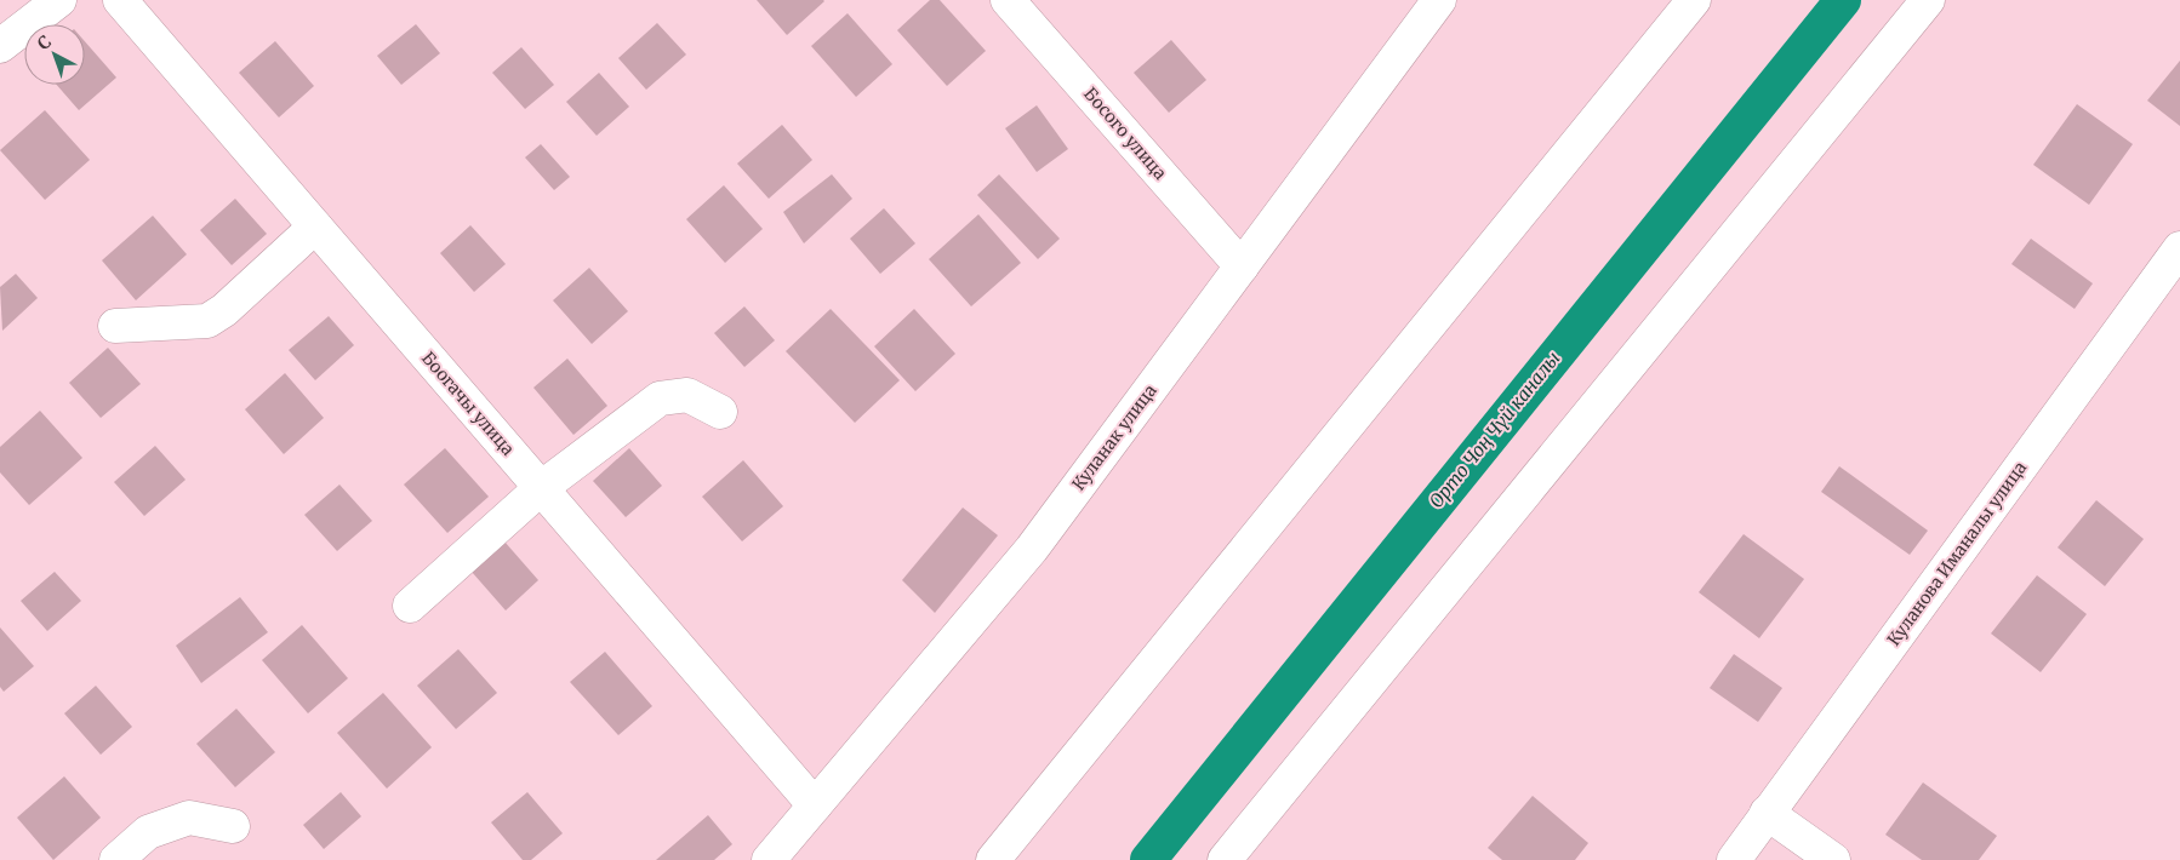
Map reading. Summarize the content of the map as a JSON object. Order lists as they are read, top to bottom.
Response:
{
  "streets": {
    "street": [
      "Босого улица",
      "Боогачы улица",
      "Куланак улица",
      "Куланова Иманалы улица"
    ]
  },
  "crossings": [
    ["Босого улица", "Куланак улица"],
    ["Боогачы улица", "Куланак улица"]
  ],
  "water": ["Орто Чоң Чүй каналы"],
  "north": "top left"
}
